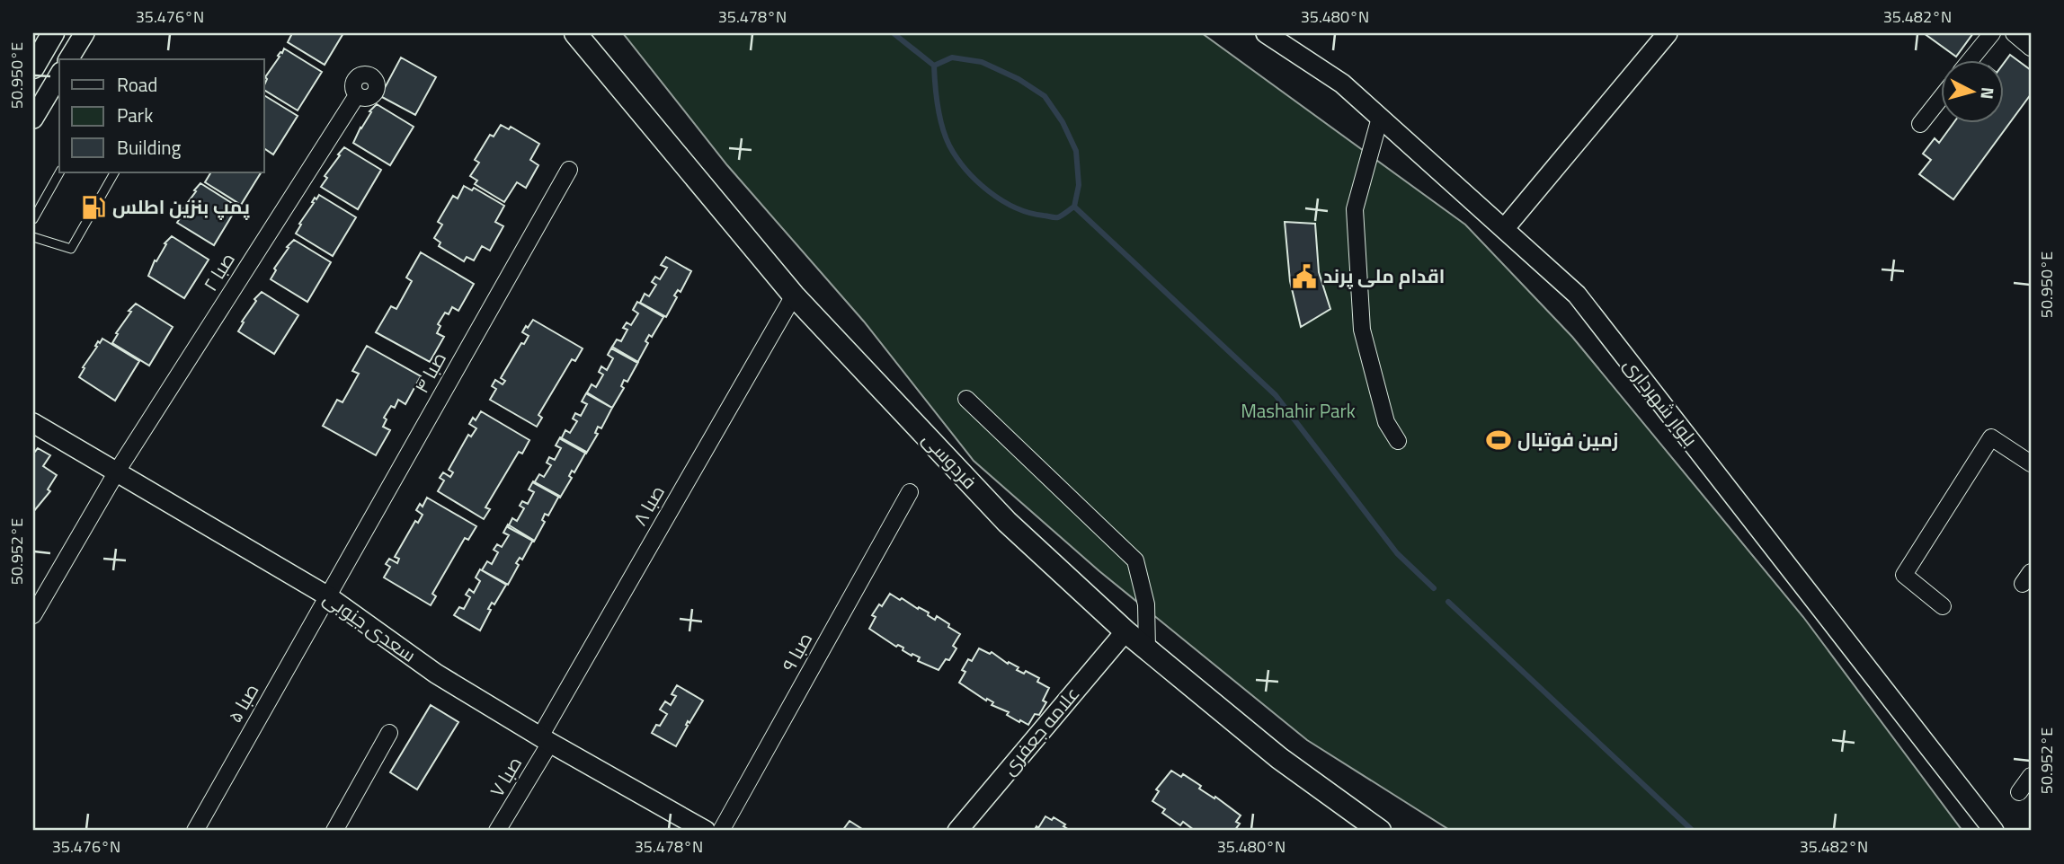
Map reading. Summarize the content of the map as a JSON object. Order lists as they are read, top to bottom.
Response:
{
  "streets": {
    "main road": ["فردوسی"],
    "street": [
      "صبا ۲",
      "صبا ۴",
      "بلوار شهرداری",
      "صبا ۸",
      "سعدی جنوبی",
      "صبا ۹",
      "صبا ۵",
      "علامه جعفری",
      "صبا ۷"
    ]
  },
  "crossings": [
    ["صبا ۲", "سعدی جنوبی"],
    ["صبا ۴", "سعدی جنوبی"],
    ["صبا ۴", "صبا ۵"],
    ["فردوسی", "صبا ۸"],
    ["فردوسی", "علامه جعفری"],
    ["صبا ۸", "سعدی جنوبی"],
    ["صبا ۸", "صبا ۷"],
    ["سعدی جنوبی", "صبا ۵"],
    ["سعدی جنوبی", "صبا ۷"]
  ],
  "parks": ["Mashahir Park"],
  "places": {
    "fuel station": ["پمپ بنزین اطلس"],
    "public building": ["اقدام ملی پرند"],
    "sports": ["زمین فوتبال"]
  },
  "legend": ["Road", "Park", "Building"],
  "north": "right",
  "coordinates": [
    "35.476°N",
    "35.478°N",
    "35.480°N",
    "35.482°N",
    "50.950°E",
    "50.952°E"
  ]
}
